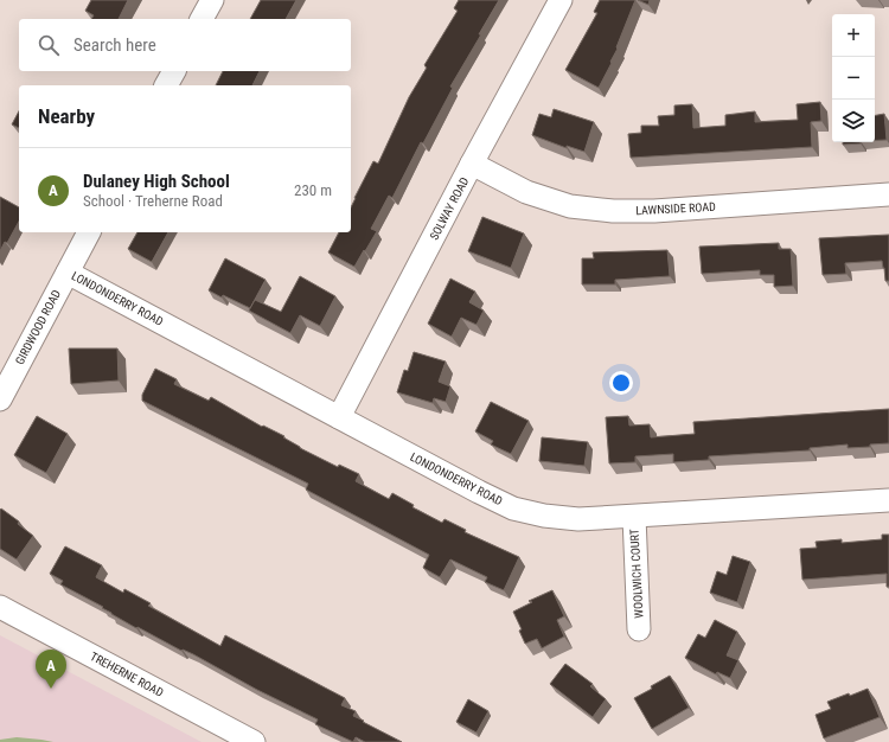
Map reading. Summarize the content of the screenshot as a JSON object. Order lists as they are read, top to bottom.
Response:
{
  "streets": {
    "street": [
      "SOLWAY ROAD",
      "LAWNSIDE ROAD",
      "LONDONDERRY ROAD",
      "GIRDWOOD ROAD",
      "WOOLWICH COURT",
      "TREHERNE ROAD"
    ]
  },
  "crossings": [
    ["SOLWAY ROAD", "LAWNSIDE ROAD"],
    ["SOLWAY ROAD", "LONDONDERRY ROAD"],
    ["LONDONDERRY ROAD", "GIRDWOOD ROAD"],
    ["LONDONDERRY ROAD", "WOOLWICH COURT"]
  ],
  "page": {
    "map_buttons": ["+", "−"],
    "search": "Search here",
    "heading": "Nearby",
    "list": [
      {
        "mark": "A",
        "name": "Dulaney High School",
        "note": "School · Treherne Road",
        "value": "230 m"
      }
    ],
    "pins": "A"
  }
}
